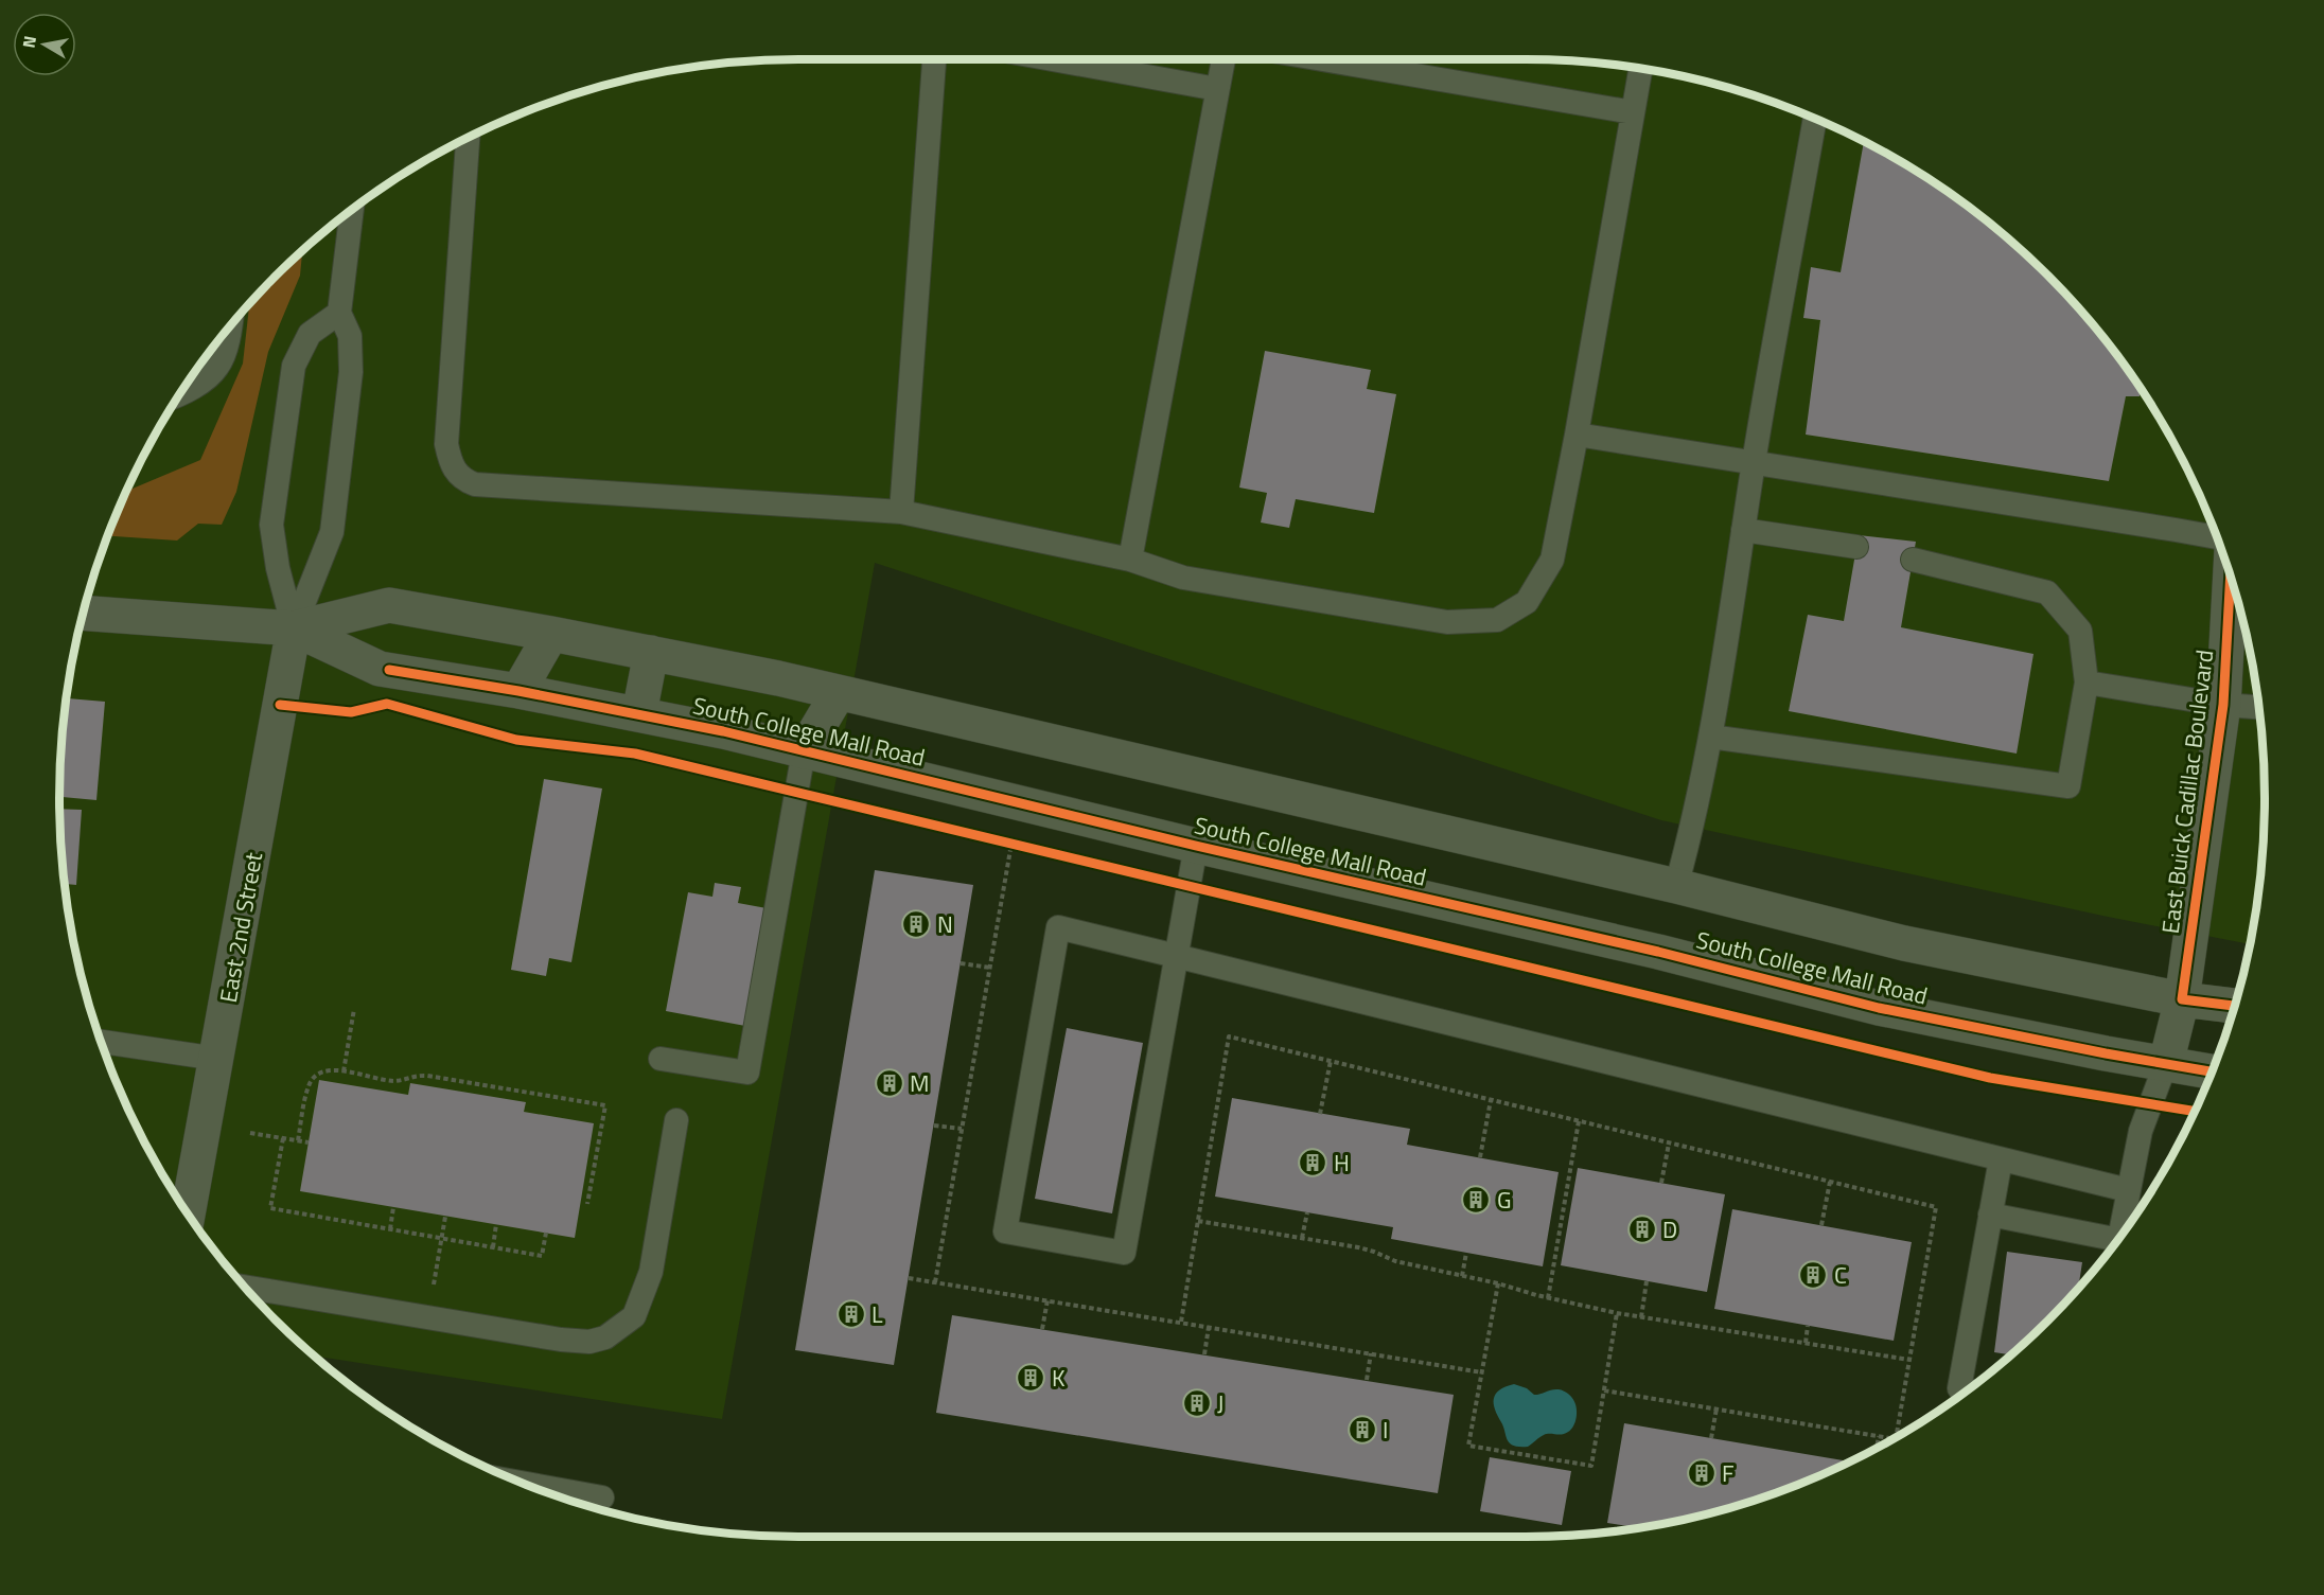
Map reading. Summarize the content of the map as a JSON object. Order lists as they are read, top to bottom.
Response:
{
  "streets": {
    "main road": ["South College Mall Road", "East Buick Cadillac Boulevard", "East 2nd Street"]
  },
  "crossings": [
    ["South College Mall Road", "East Buick Cadillac Boulevard"],
    ["South College Mall Road", "East 2nd Street"]
  ],
  "places": {
    "building": [
      "N",
      "M",
      "H",
      "G",
      "D",
      "C",
      "L",
      "K",
      "J",
      "I",
      "F"
    ]
  },
  "north": "left"
}
